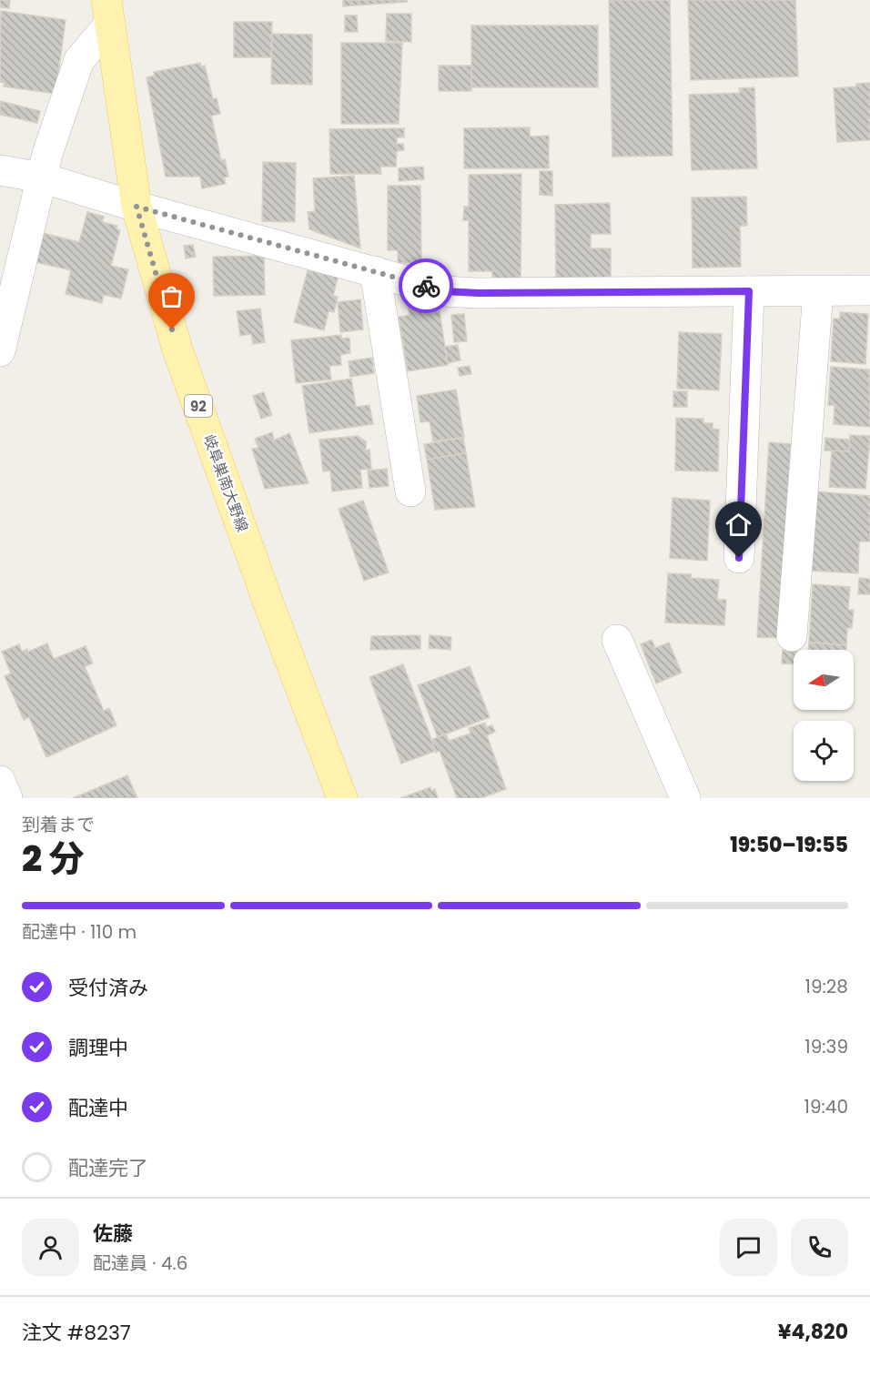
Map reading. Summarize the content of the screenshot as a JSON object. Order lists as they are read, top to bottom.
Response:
{
  "streets": {
    "main road": ["92", "岐阜巣南大野線"]
  },
  "north": "left",
  "page": {
    "heading": ["2 分", "到着まで", "19:50–19:55"],
    "panel": [
      "佐藤",
      "配達員 · 4.6",
      "注文 #8237",
      "¥4,820"
    ],
    "bar": "配達中 · 110 m",
    "list": [
      ["受付済み", "19:28"],
      ["調理中", "19:39"],
      ["配達中", "19:40"],
      "配達完了"
    ]
  }
}
